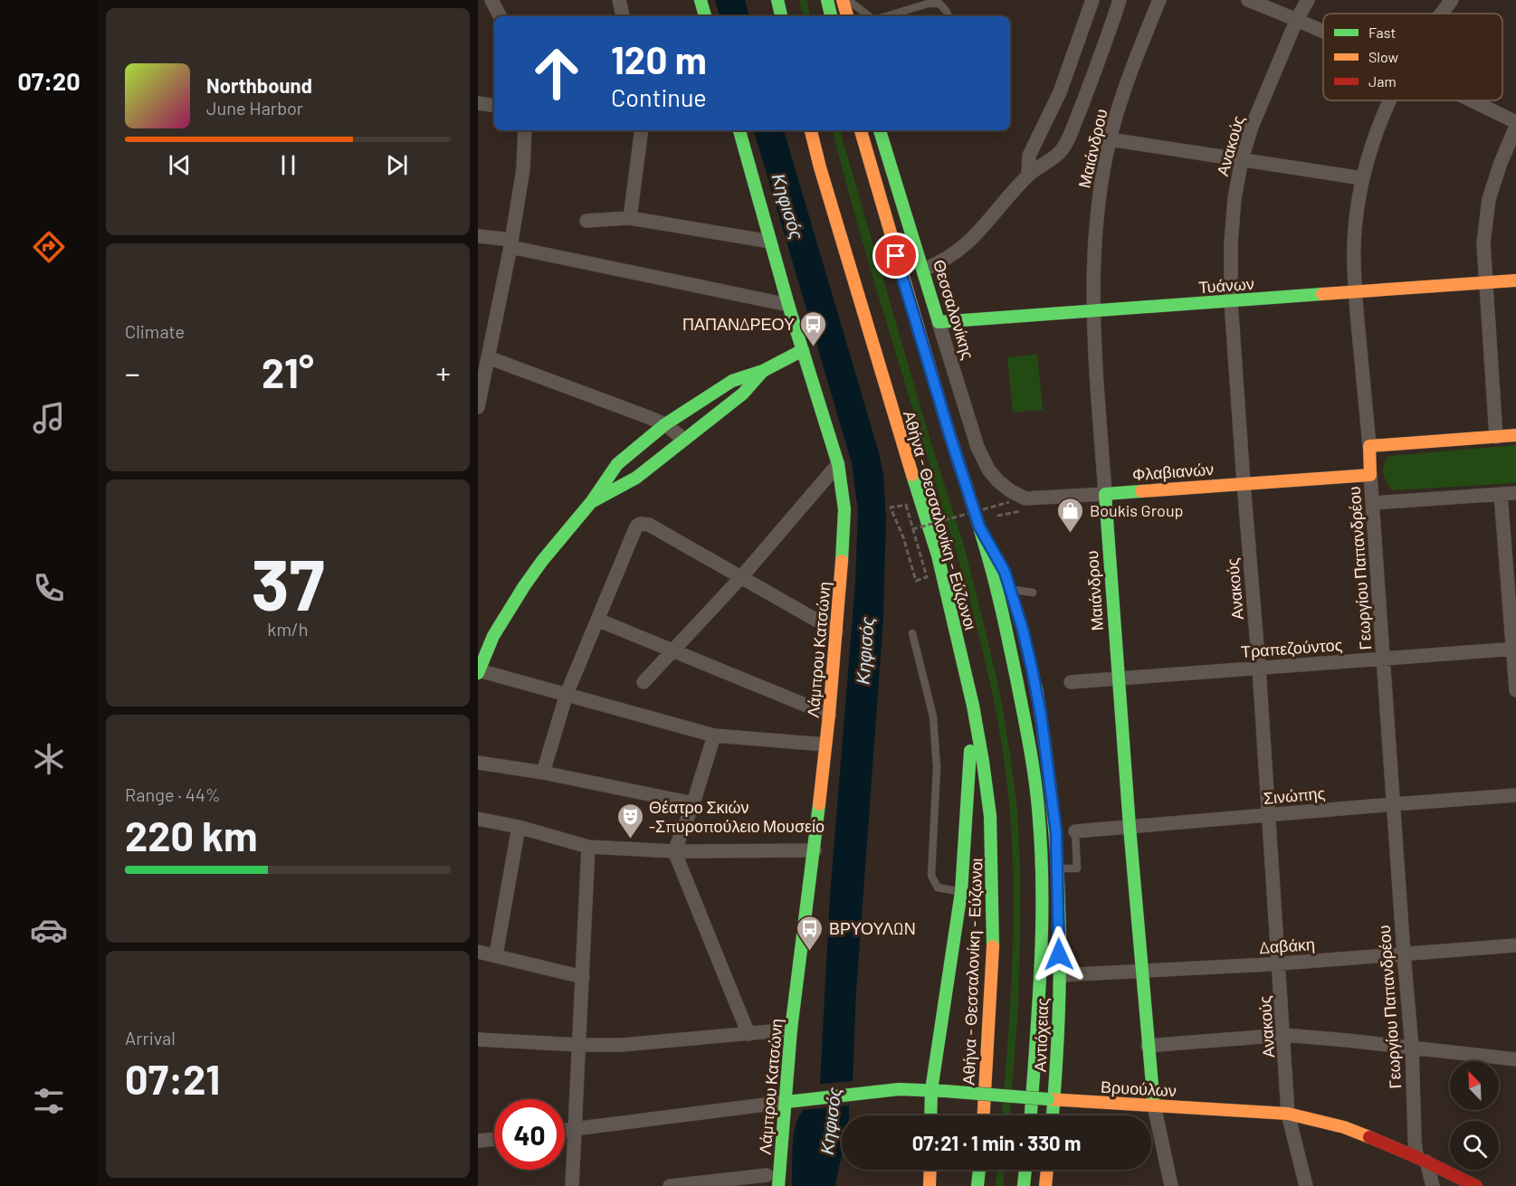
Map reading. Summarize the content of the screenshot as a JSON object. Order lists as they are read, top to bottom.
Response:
{
  "streets": {
    "main road": [
      "Μαιάνδρου",
      "Τυάνων",
      "Θεσσαλονίκης",
      "Φλαβιανών",
      "Αθήνα - Θεσσαλονίκη - Εύζωνοι",
      "Γεωργίου Παπανδρέου",
      "Λάμπρου Κατσώνη",
      "Αντιόχειας",
      "Βρυούλων"
    ],
    "street": [
      "Ανακούς",
      "Τραπεζούντος",
      "Σινώπης",
      "Δαβάκη"
    ]
  },
  "crossings": [
    ["Ανακούς", "Τυάνων"],
    ["Ανακούς", "Φλαβιανών"],
    ["Ανακούς", "Τραπεζούντος"],
    ["Ανακούς", "Σινώπης"],
    ["Ανακούς", "Δαβάκη"],
    ["Ανακούς", "Βρυούλων"],
    ["Μαιάνδρου", "Τυάνων"],
    ["Μαιάνδρου", "Φλαβιανών"],
    ["Μαιάνδρου", "Τραπεζούντος"],
    ["Μαιάνδρου", "Σινώπης"],
    ["Μαιάνδρου", "Δαβάκη"],
    ["Μαιάνδρου", "Βρυούλων"],
    ["Τυάνων", "Θεσσαλονίκης"],
    ["Τυάνων", "Γεωργίου Παπανδρέου"],
    ["Θεσσαλονίκης", "Φλαβιανών"],
    ["Φλαβιανών", "Γεωργίου Παπανδρέου"],
    ["Γεωργίου Παπανδρέου", "Τραπεζούντος"],
    ["Γεωργίου Παπανδρέου", "Σινώπης"],
    ["Γεωργίου Παπανδρέου", "Δαβάκη"],
    ["Γεωργίου Παπανδρέου", "Βρυούλων"],
    ["Λάμπρου Κατσώνη", "Βρυούλων"],
    ["Δαβάκη", "Αντιόχειας"],
    ["Αντιόχειας", "Βρυούλων"]
  ],
  "water": ["Κηφισός"],
  "places": {
    "bus stop": ["ΠΑΠΑΝΔΡΕΟΥ", "ΒΡΥΟΥΛΩΝ"],
    "shop": ["Boukis Group"],
    "theatre": ["Θέατρο Σκιών -Σπυροπούλειο Μουσείο"]
  },
  "legend": ["Fast", "Slow", "Jam"],
  "north": "top left",
  "page": {
    "tabs": "07:20",
    "turn": ["120 m", "Continue"],
    "song": ["Northbound", "June Harbor"],
    "tile": [
      "Climate",
      ["37", "km/h"],
      ["Range · 44%", "220 km"],
      ["Arrival", "07:21"]
    ],
    "heat": ["−", "21°", "+"],
    "limit": "40",
    "trip": "07:21 · 1 min · 330 m"
  }
}
